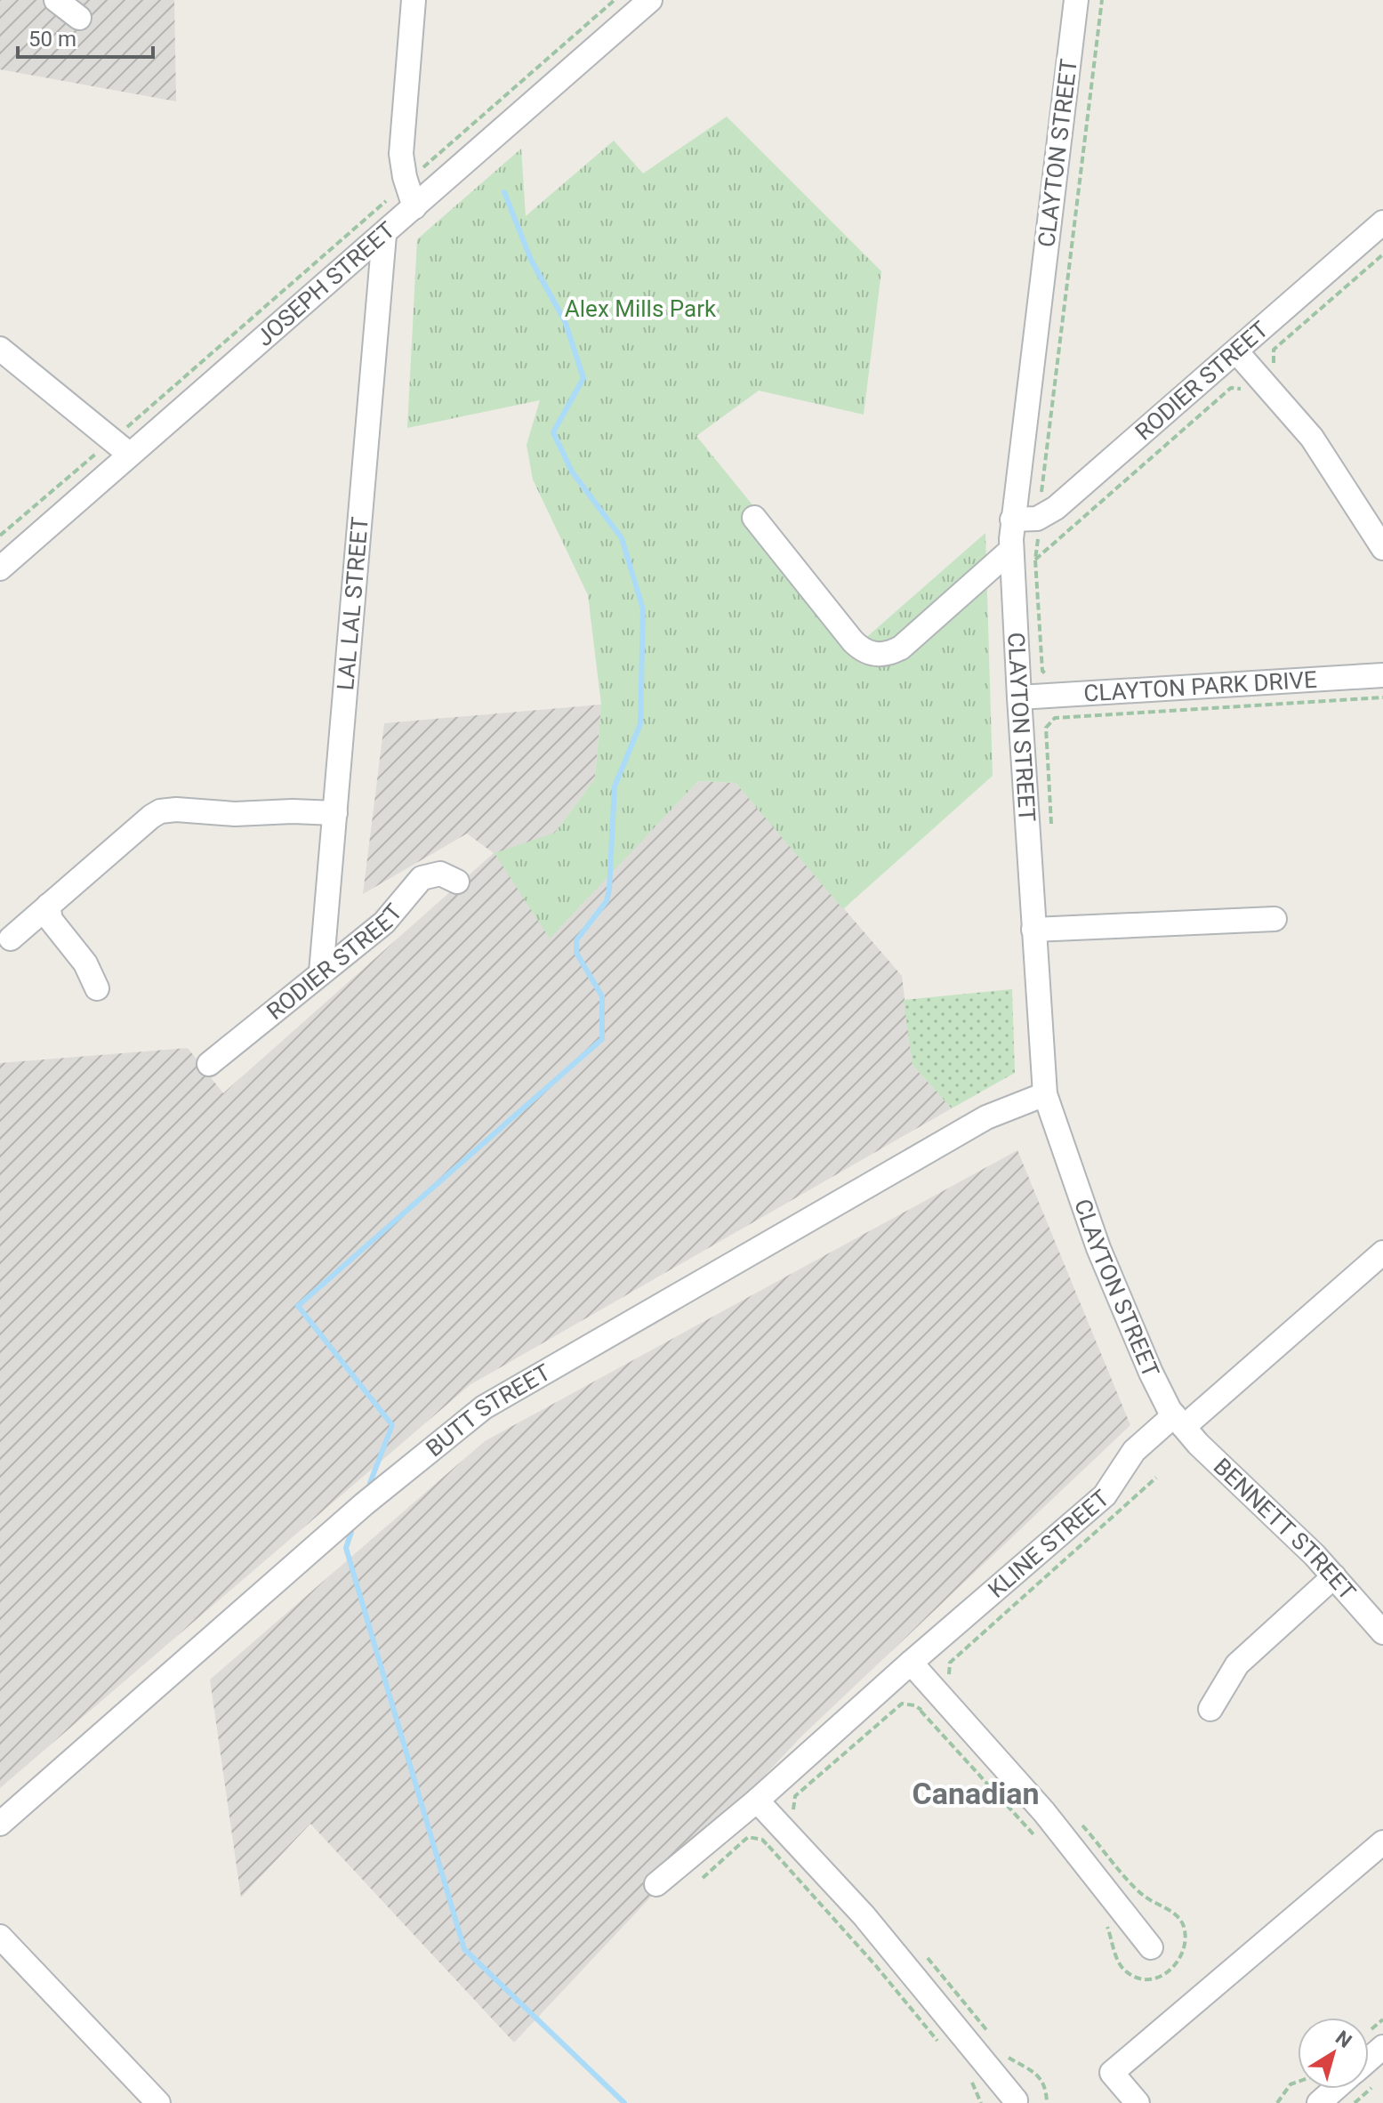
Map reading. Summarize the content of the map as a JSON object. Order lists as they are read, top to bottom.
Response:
{
  "streets": {
    "street": [
      "CLAYTON STREET",
      "JOSEPH STREET",
      "RODIER STREET",
      "LAL LAL STREET",
      "CLAYTON PARK DRIVE",
      "BUTT STREET",
      "BENNETT STREET",
      "KLINE STREET"
    ]
  },
  "crossings": [
    ["CLAYTON STREET", "CLAYTON PARK DRIVE"],
    ["CLAYTON STREET", "BUTT STREET"],
    ["CLAYTON STREET", "BENNETT STREET"],
    ["CLAYTON STREET", "KLINE STREET"],
    ["JOSEPH STREET", "LAL LAL STREET"],
    ["RODIER STREET", "LAL LAL STREET"],
    ["BENNETT STREET", "KLINE STREET"]
  ],
  "districts": ["Canadian"],
  "parks": ["Alex Mills Park"],
  "scale_bar": "50 m",
  "north": "top right"
}
